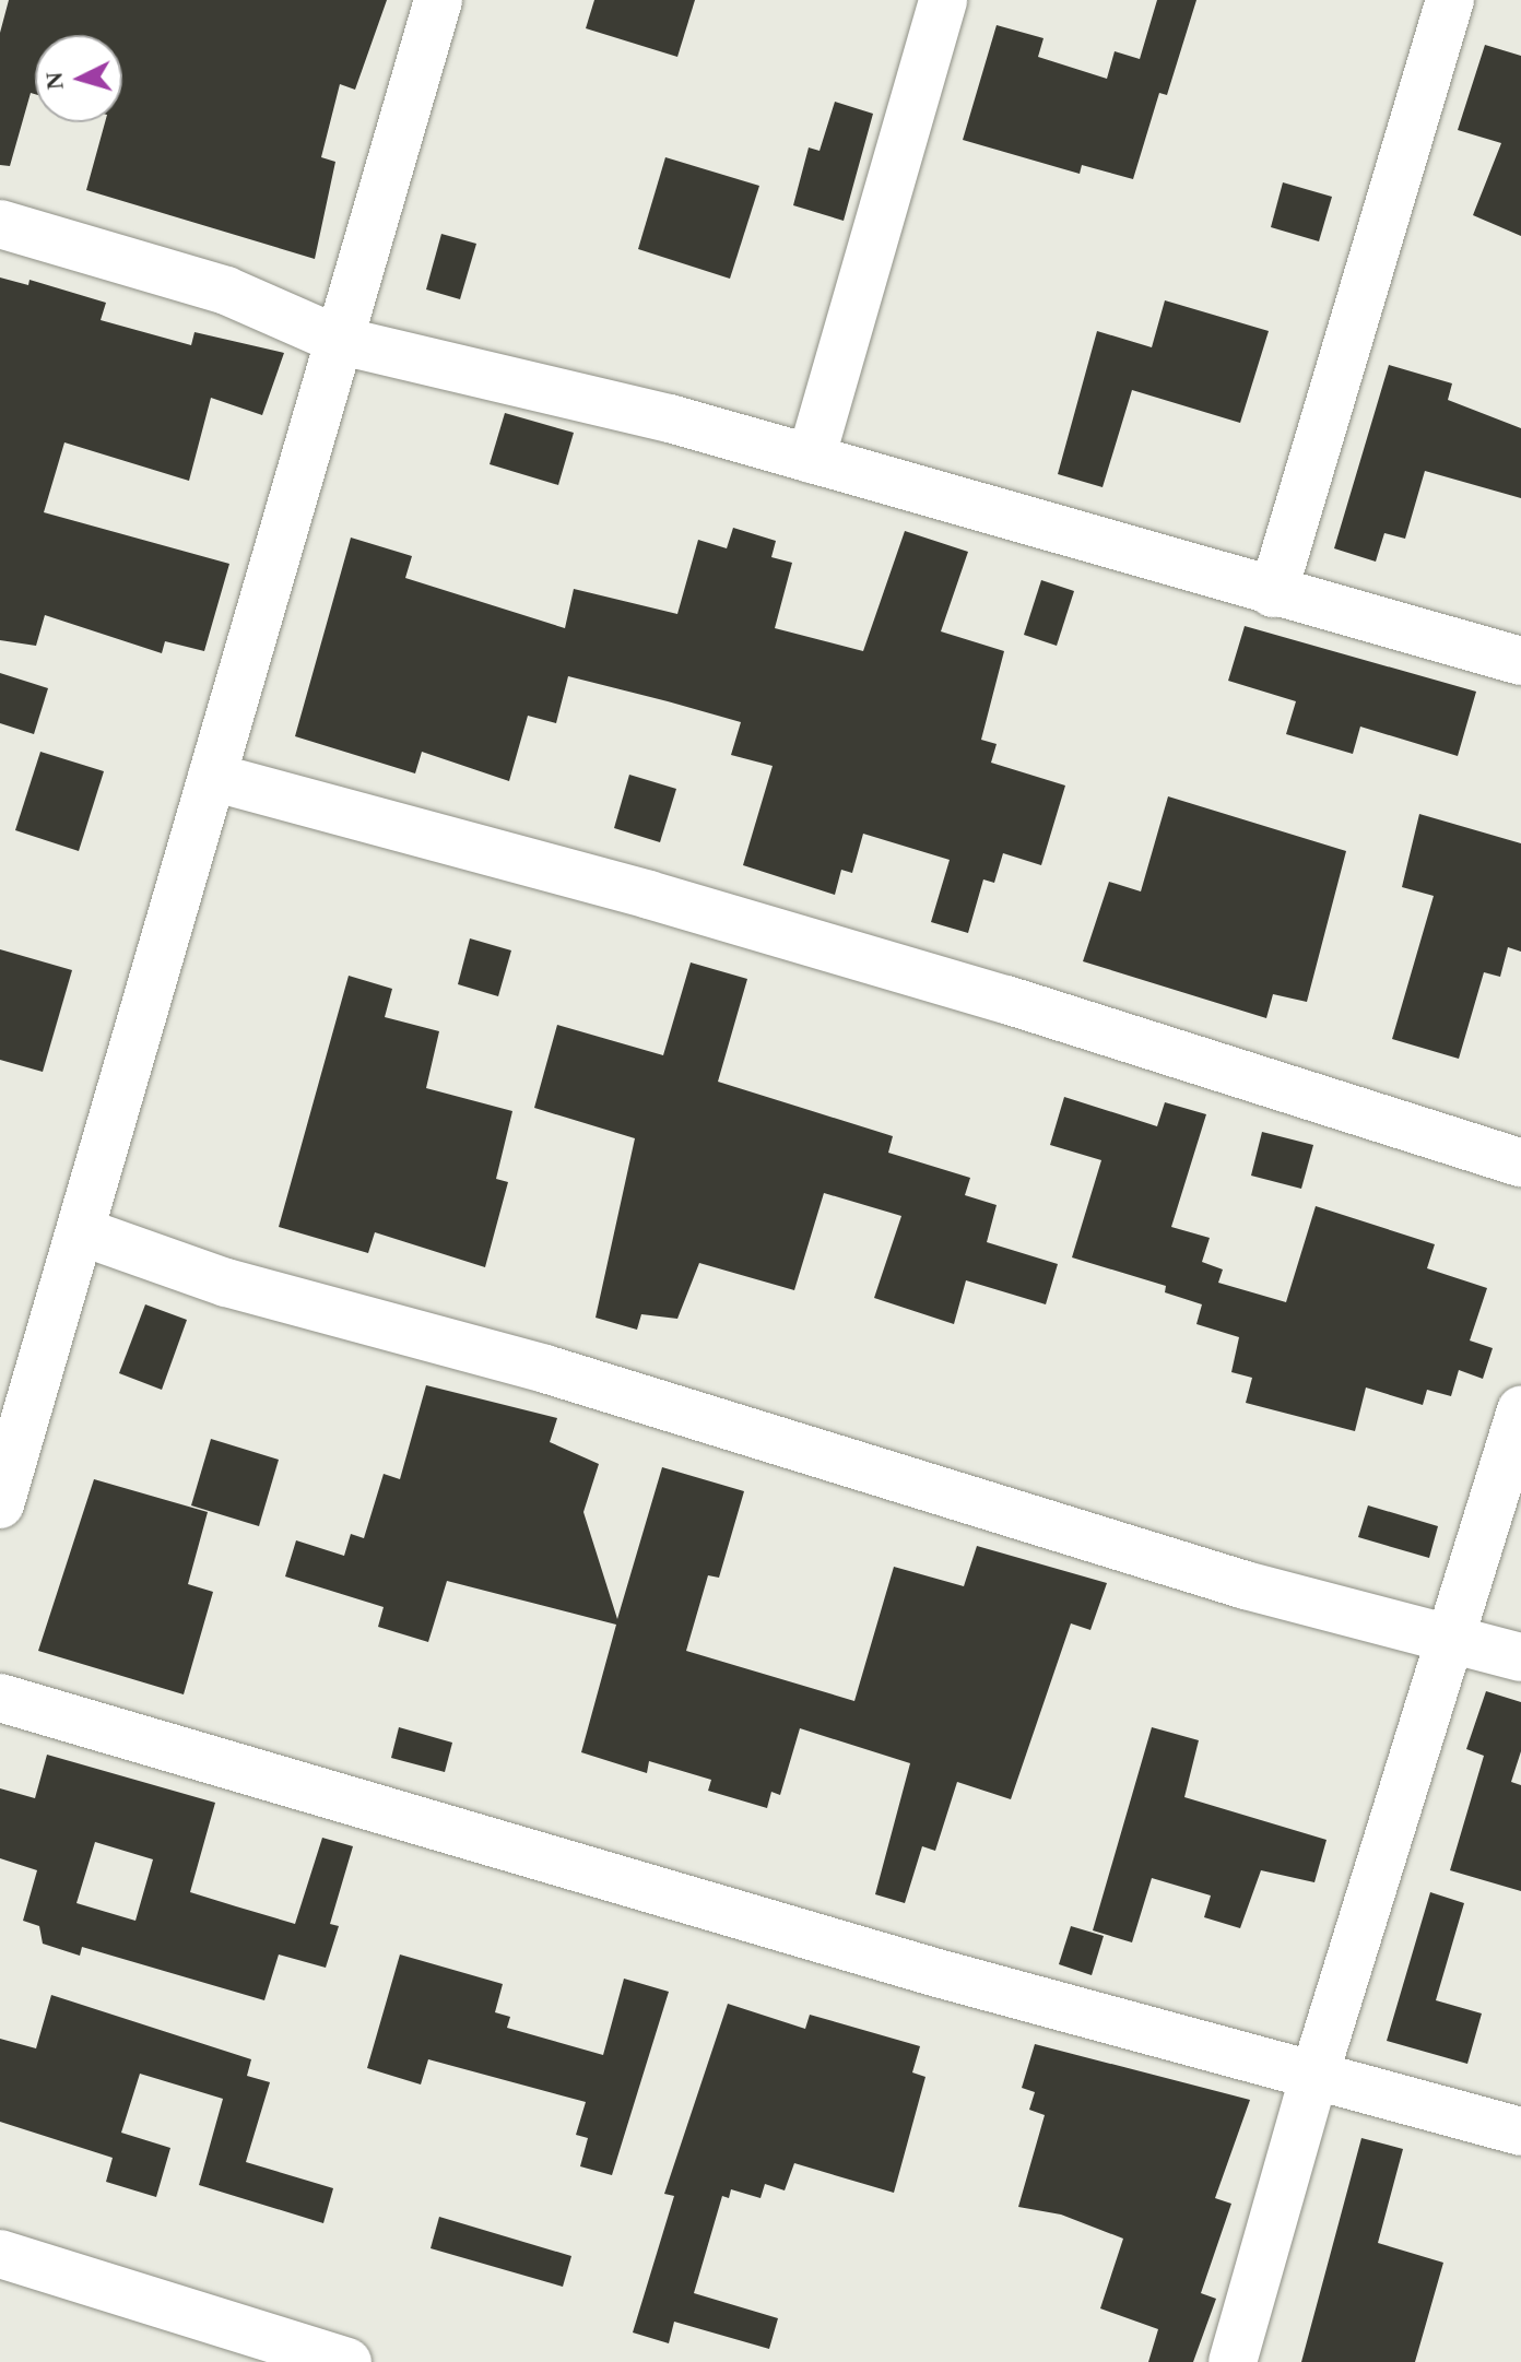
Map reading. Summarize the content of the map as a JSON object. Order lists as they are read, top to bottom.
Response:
{
  "north": "left"
}
